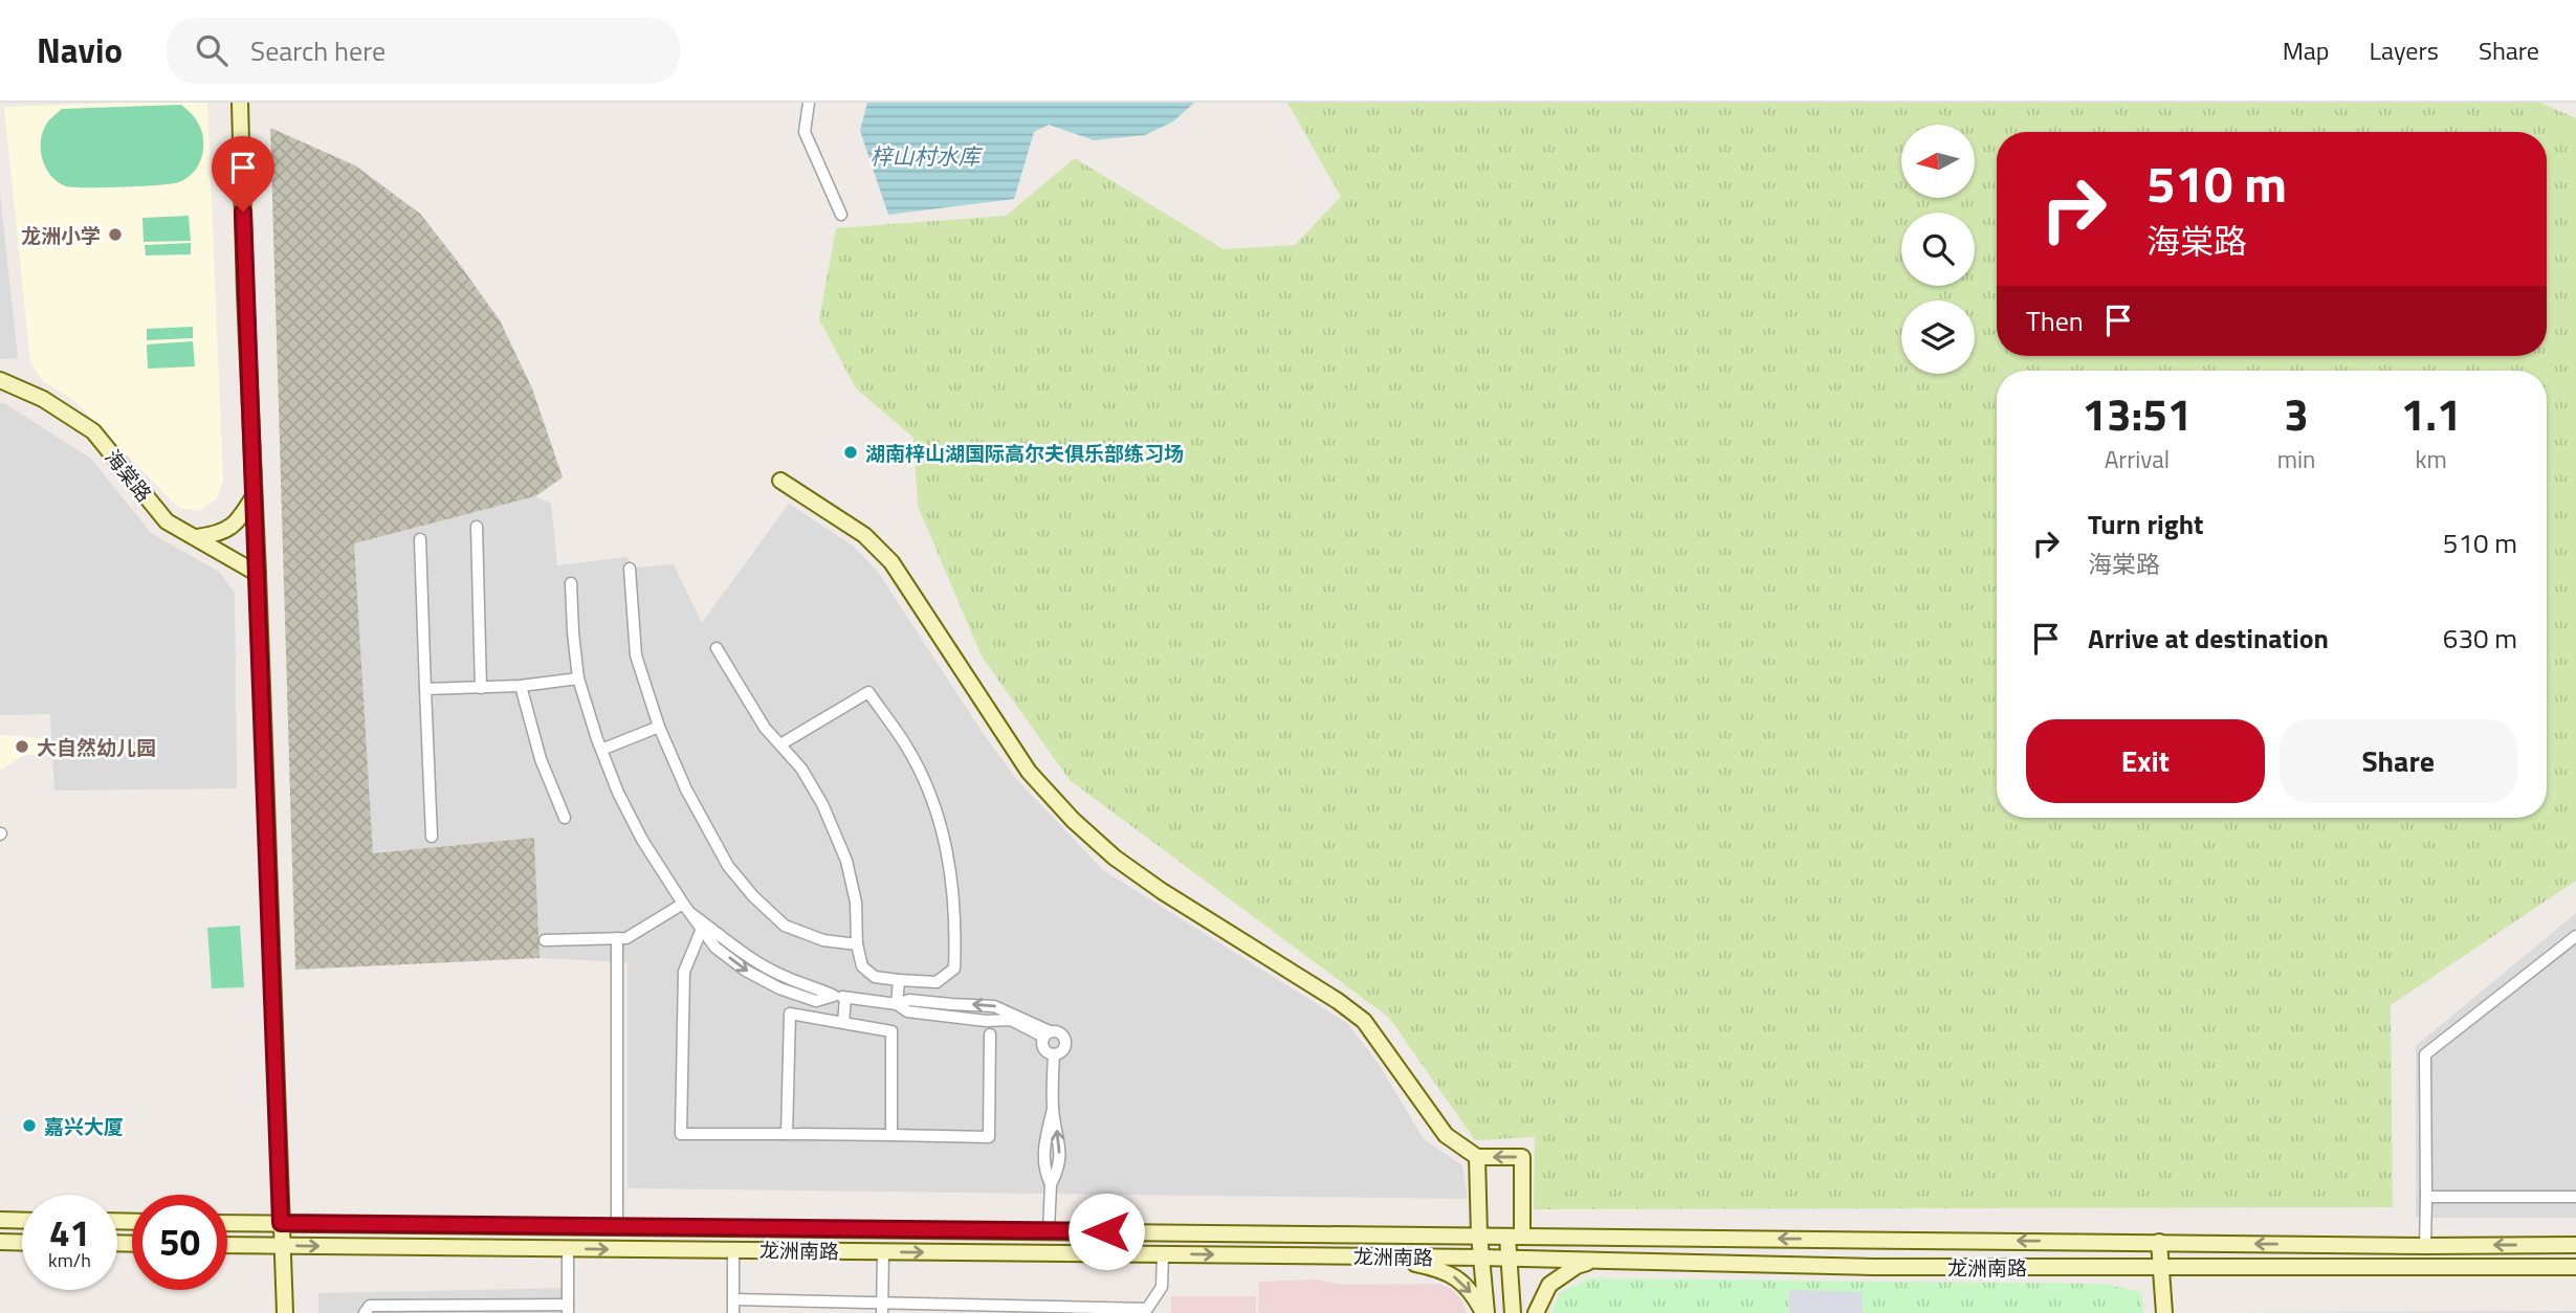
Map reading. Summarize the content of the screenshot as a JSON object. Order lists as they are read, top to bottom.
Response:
{
  "streets": {
    "main road": ["海棠路", "龙洲南路"]
  },
  "water": ["梓山村水库"],
  "places": [
    "龙洲小学",
    "湖南梓山湖国际高尔夫俱乐部练习场",
    "大自然幼儿园",
    "嘉兴大厦"
  ],
  "north": "left",
  "page": {
    "header": "Navio",
    "search": "Search here",
    "nav": ["Map", "Layers", "Share"],
    "turn": ["510 m", "海棠路"],
    "then": "Then",
    "eta": [
      "13:51",
      "Arrival",
      "3",
      "min",
      "1.1",
      "km"
    ],
    "list": [
      {
        "name": "Turn right",
        "note": "海棠路",
        "value": "510 m"
      },
      {
        "name": "Arrive at destination",
        "value": "630 m"
      }
    ],
    "buttons": ["Exit", "Share"],
    "speed": "41 km/h",
    "limit": "50"
  }
}
